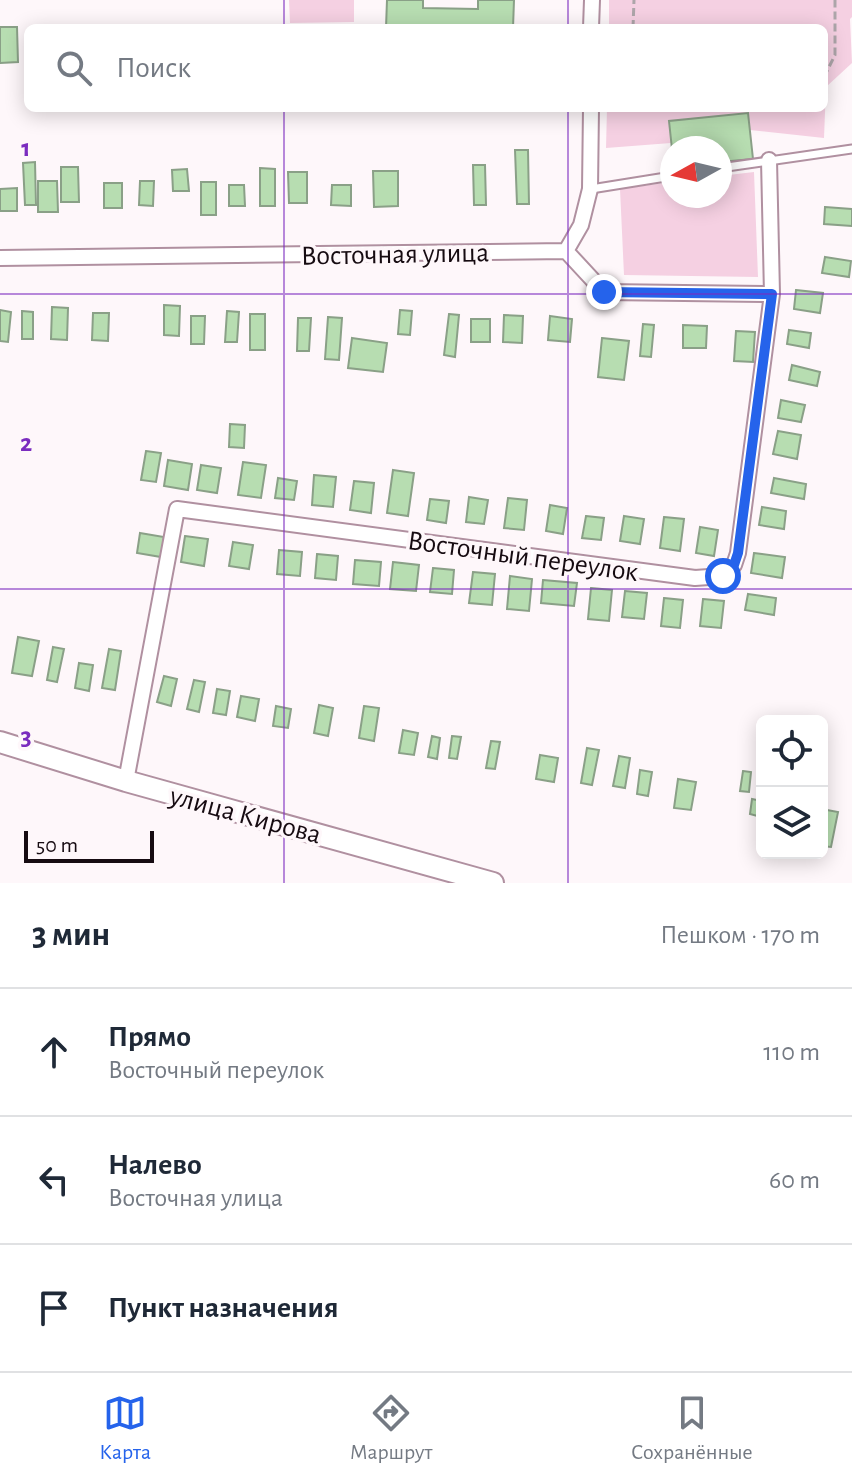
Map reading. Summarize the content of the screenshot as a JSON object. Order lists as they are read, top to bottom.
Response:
{
  "streets": {
    "main road": ["улица Кирова"],
    "street": ["Восточная улица", "Восточный переулок"]
  },
  "crossings": [
    ["Восточный переулок", "улица Кирова"]
  ],
  "scale_bar": "50 m",
  "north": "left",
  "page": {
    "search": "Поиск",
    "scale": "50 m",
    "heading": ["3 мин", "Пешком · 170 m"],
    "list": [
      ["Прямо", "Восточный переулок", "110 m"],
      ["Налево", "Восточная улица", "60 m"],
      "Пункт назначения"
    ],
    "nav": ["Карта", "Маршрут", "Сохранённые"]
  },
  "grid": {
    "rows": ["1", "2", "3"]
  }
}
